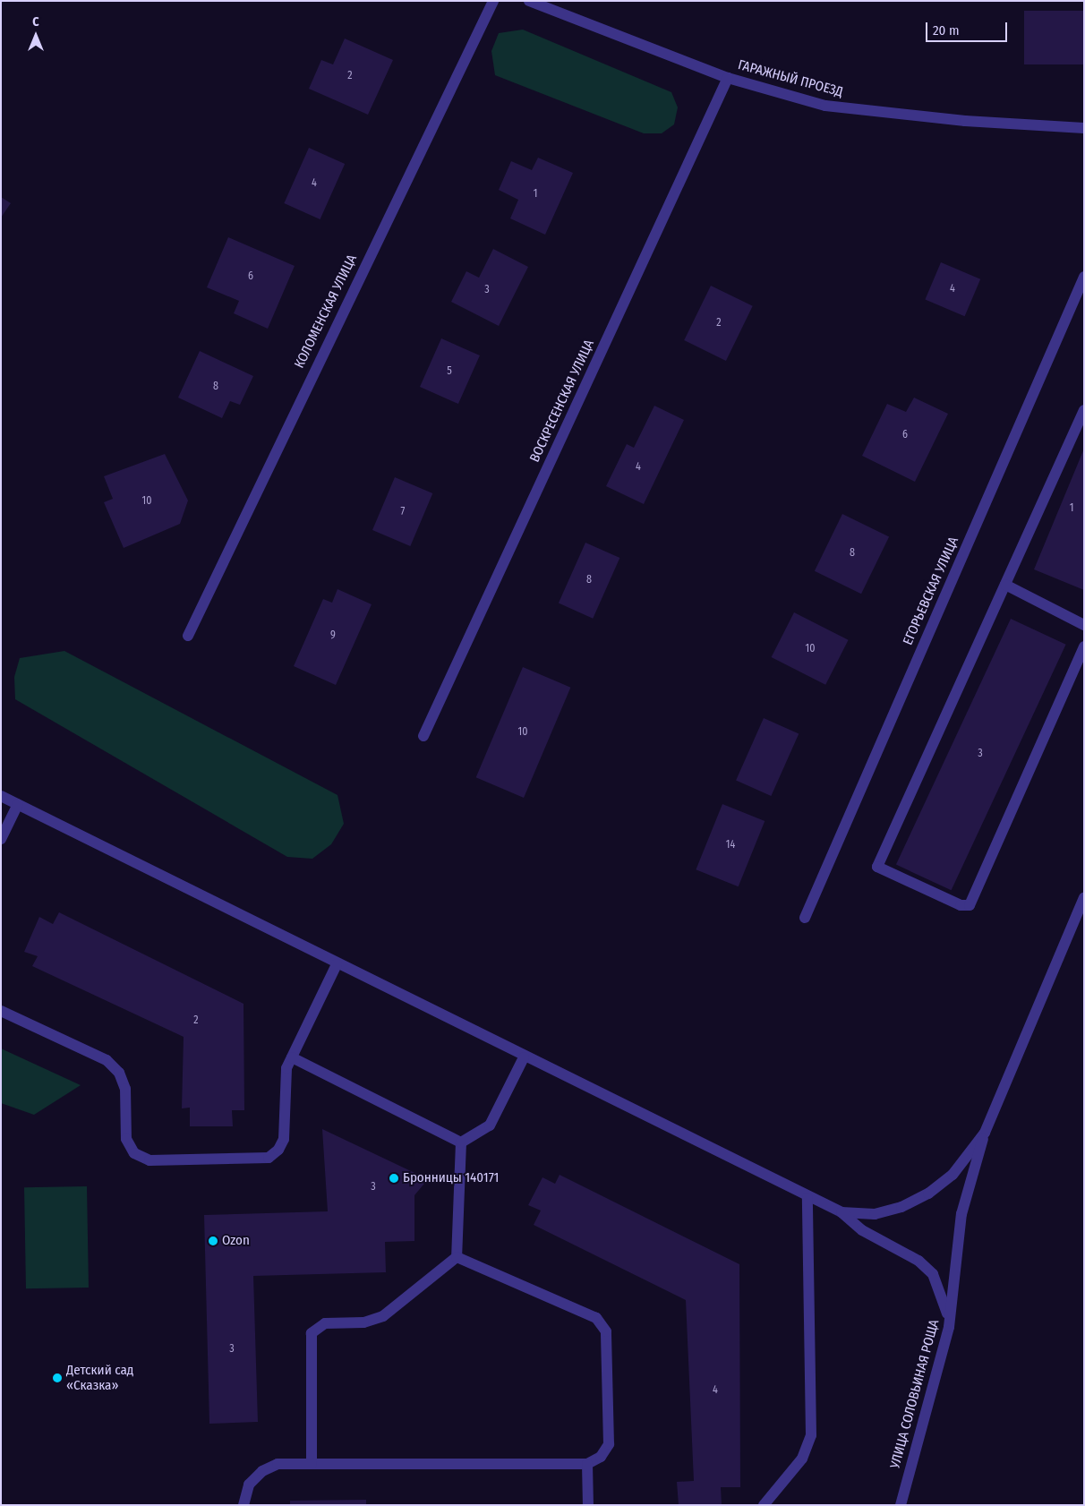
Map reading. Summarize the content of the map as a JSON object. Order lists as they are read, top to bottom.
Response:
{
  "streets": {
    "street": [
      "ГАРАЖНЫЙ ПРОЕЗД",
      "КОЛОМЕНСКАЯ УЛИЦА",
      "ВОСКРЕСЕНСКАЯ УЛИЦА",
      "ЕГОРЬЕВСКАЯ УЛИЦА",
      "УЛИЦА СОЛОВЬИНАЯ РОЩА"
    ]
  },
  "crossings": [
    ["ГАРАЖНЫЙ ПРОЕЗД", "ВОСКРЕСЕНСКАЯ УЛИЦА"]
  ],
  "places": ["Бронницы 140171", "Ozon", "Детский сад «Сказка»"],
  "house_numbers": [
    "2",
    "4",
    "1",
    "6",
    "4",
    "3",
    "2",
    "5",
    "8",
    "6",
    "4",
    "10",
    "1",
    "7",
    "8",
    "8",
    "9",
    "10",
    "10",
    "3",
    "14",
    "2",
    "3",
    "3",
    "4"
  ],
  "scale_bar": "20 m",
  "north": "top"
}
